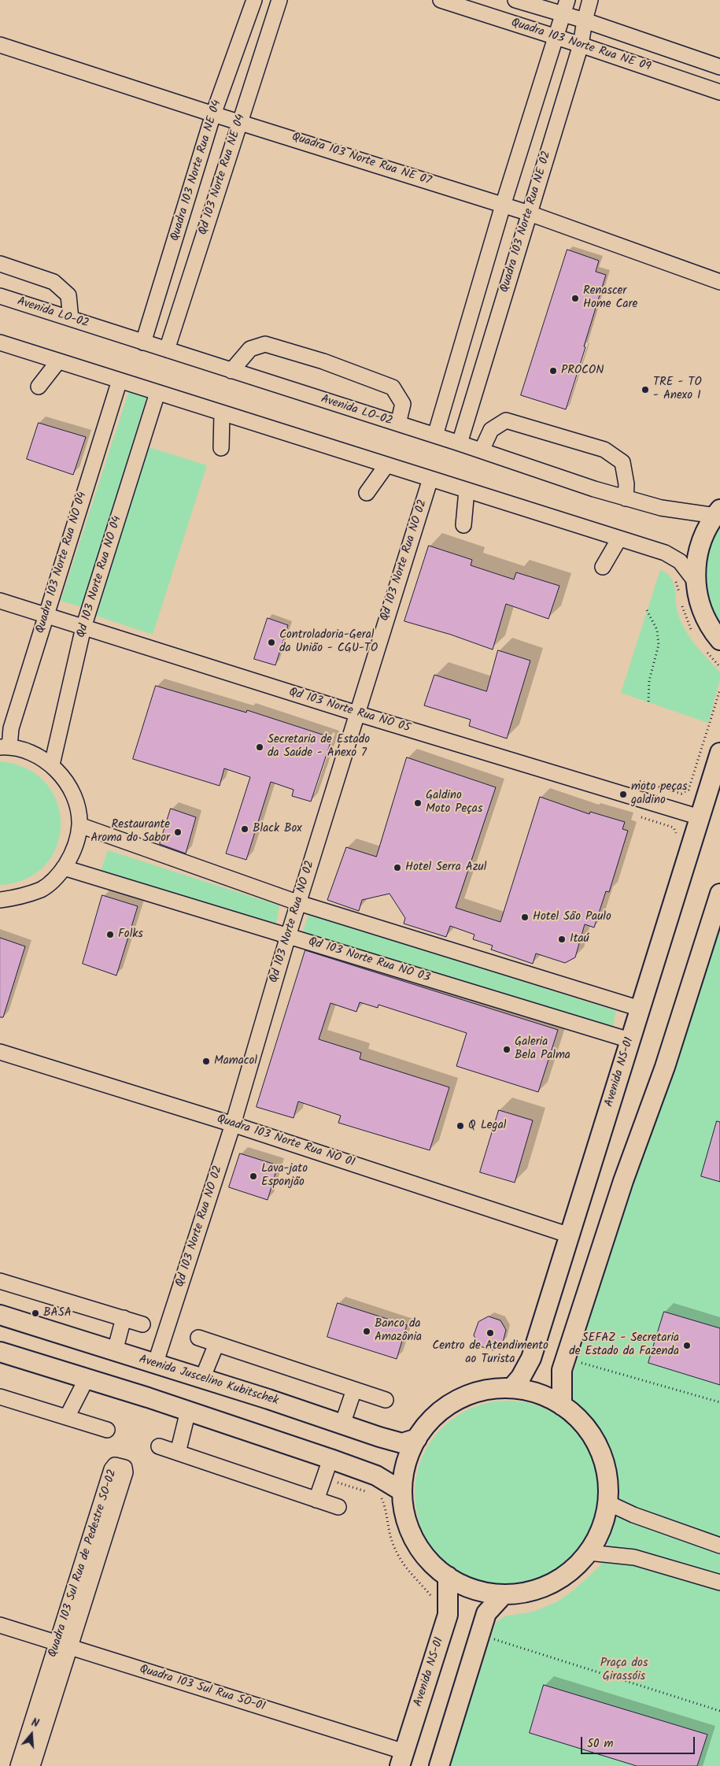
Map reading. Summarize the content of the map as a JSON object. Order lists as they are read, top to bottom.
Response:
{
  "streets": {
    "main road": ["Avenida NS-01", "Avenida Juscelino Kubitschek"],
    "street": [
      "Quadra 103 Norte Rua NE 09",
      "Quadra 103 Norte Rua NE 07",
      "Quadra 103 Norte Rua NE 04",
      "Qd 103 Norte Rua NE 04",
      "Quadra 103 Norte Rua NE 02",
      "Avenida LO-02",
      "Qd 103 Norte Rua NO 02",
      "Quadra 103 Norte Rua NO 04",
      "Qd 103 Norte Rua NO 04",
      "Qd 103 Norte Rua NO 05",
      "Qd 103 Norte Rua NO 03",
      "Quadra 103 Norte Rua NO 01",
      "Quadra 103 Sul Rua de Pedestre SO-02",
      "Quadra 103 Sul Rua SO-01"
    ]
  },
  "crossings": [
    ["Quadra 103 Norte Rua NE 09", "Quadra 103 Norte Rua NE 02"],
    ["Quadra 103 Norte Rua NE 07", "Quadra 103 Norte Rua NE 04"],
    ["Quadra 103 Norte Rua NE 07", "Qd 103 Norte Rua NE 04"],
    ["Quadra 103 Norte Rua NE 07", "Quadra 103 Norte Rua NE 02"],
    ["Quadra 103 Norte Rua NE 04", "Avenida LO-02"],
    ["Qd 103 Norte Rua NE 04", "Avenida LO-02"],
    ["Quadra 103 Norte Rua NE 02", "Avenida LO-02"],
    ["Qd 103 Norte Rua NO 02", "Qd 103 Norte Rua NO 05"],
    ["Qd 103 Norte Rua NO 02", "Qd 103 Norte Rua NO 03"],
    ["Qd 103 Norte Rua NO 02", "Quadra 103 Norte Rua NO 01"],
    ["Qd 103 Norte Rua NO 02", "Avenida Juscelino Kubitschek"],
    ["Quadra 103 Norte Rua NO 04", "Qd 103 Norte Rua NO 05"],
    ["Qd 103 Norte Rua NO 04", "Qd 103 Norte Rua NO 05"],
    ["Qd 103 Norte Rua NO 05", "Avenida NS-01"],
    ["Qd 103 Norte Rua NO 03", "Avenida NS-01"],
    ["Avenida NS-01", "Quadra 103 Norte Rua NO 01"],
    ["Avenida NS-01", "Quadra 103 Sul Rua SO-01"],
    ["Quadra 103 Sul Rua de Pedestre SO-02", "Quadra 103 Sul Rua SO-01"]
  ],
  "parks": ["Praça dos Girassóis"],
  "places": [
    "Renascer Home Care",
    "PROCON",
    "TRE - TO - Anexo I",
    "Controladoria-Geral da União - CGU-TO",
    "Secretaria de Estado da Saúde - Anexo 7",
    "moto peças galdino",
    "Galdino Moto Peças",
    "Black Box",
    "Restaurante Aroma do Sabor",
    "Hotel Serra Azul",
    "Hotel São Paulo",
    "Folks",
    "Itaú",
    "Galeria Bela Palma",
    "Mamacol",
    "Q Legal",
    "Lava-jato Esponjão",
    "BASA",
    "Banco da Amazônia",
    "Centro de Atendimento ao Turista",
    "SEFAZ - Secretaria de Estado da Fazenda"
  ],
  "scale_bar": "50 m",
  "north": "top"
}
